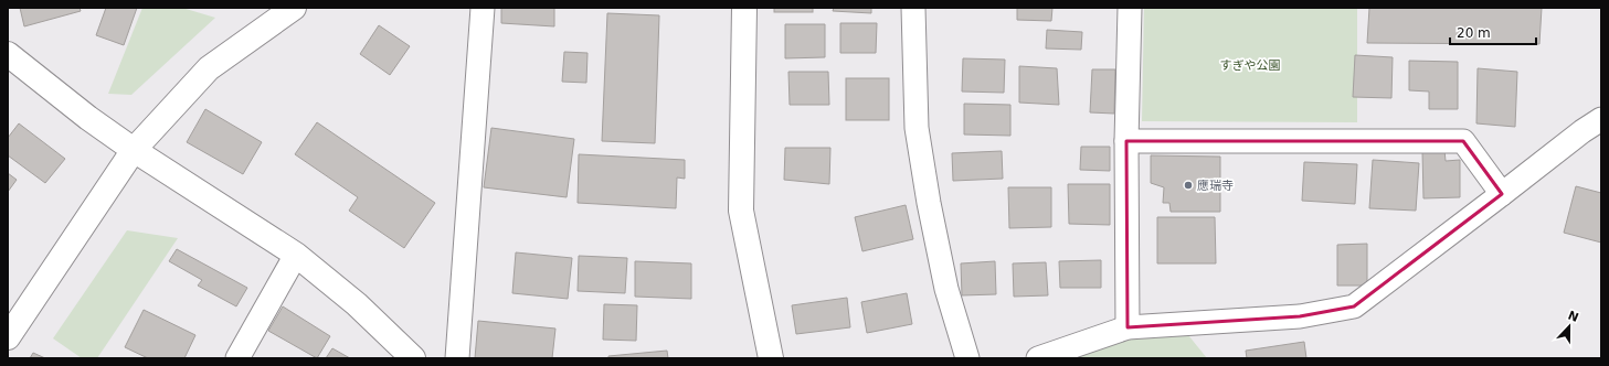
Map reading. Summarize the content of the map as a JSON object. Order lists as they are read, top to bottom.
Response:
{
  "parks": ["すぎや公園"],
  "places": ["應瑞寺"],
  "scale_bar": "20 m",
  "north": "top"
}
